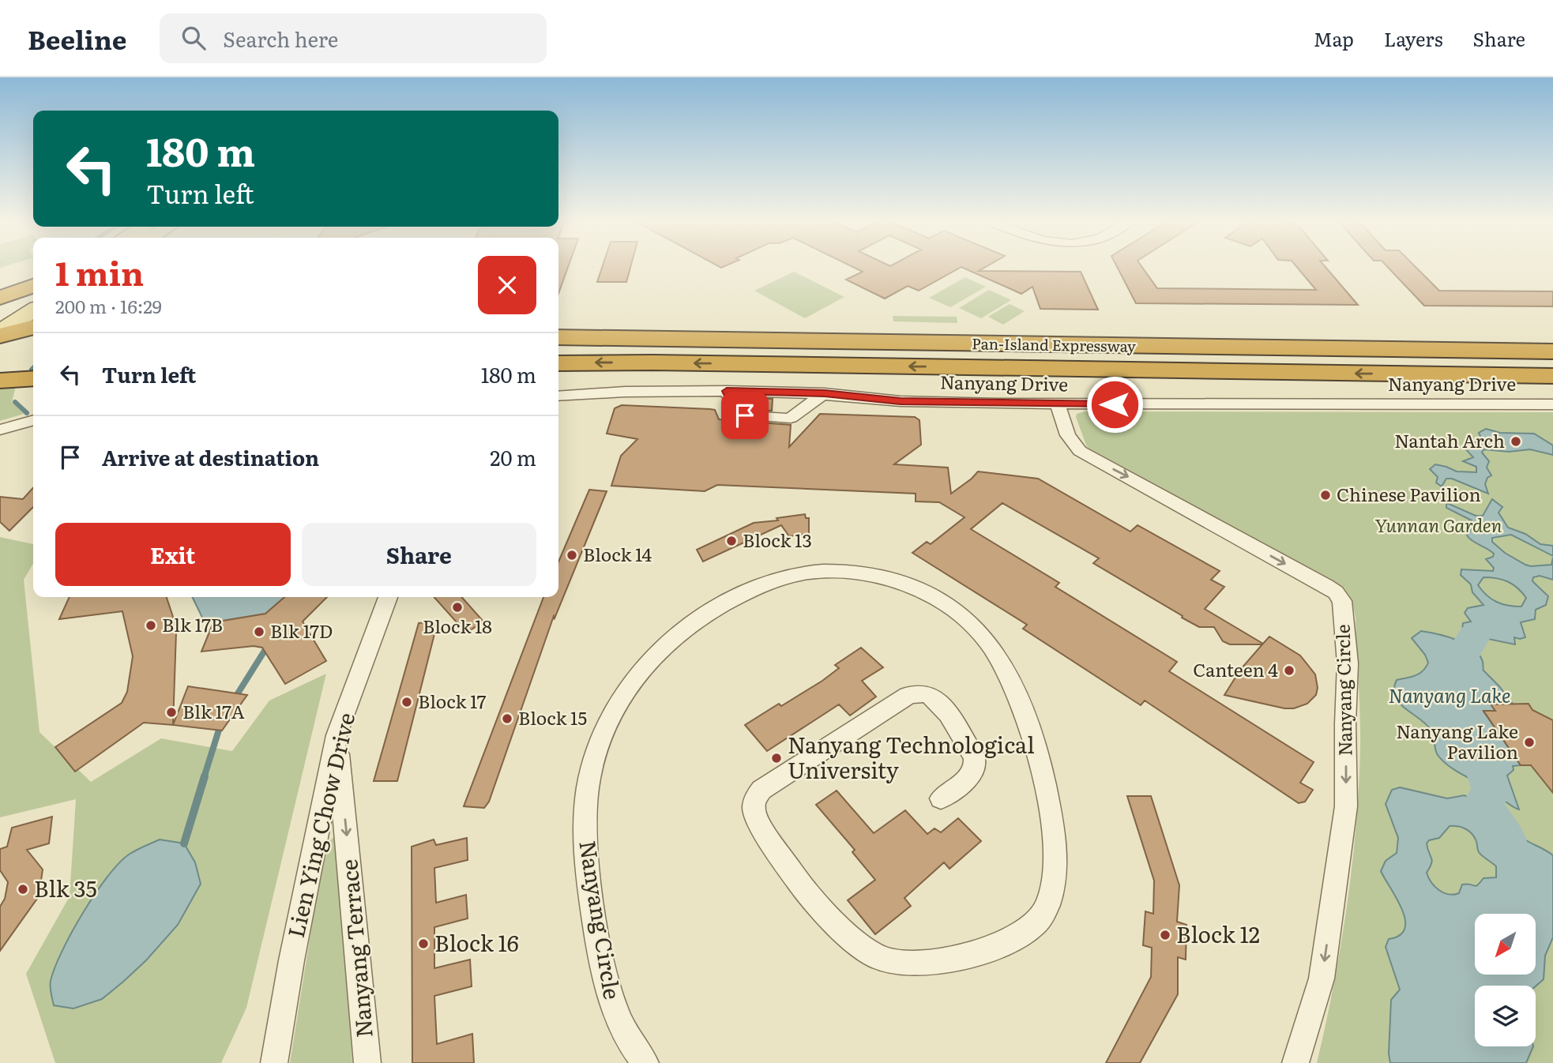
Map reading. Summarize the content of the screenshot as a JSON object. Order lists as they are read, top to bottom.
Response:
{
  "streets": {
    "highway": ["Pan-Island Expressway"],
    "street": [
      "Nanyang Drive",
      "Nanyang Circle",
      "Lien Ying Chow Drive",
      "Nanyang Terrace"
    ]
  },
  "crossings": [
    ["Nanyang Drive", "Nanyang Circle"],
    ["Lien Ying Chow Drive", "Nanyang Terrace"]
  ],
  "one_way": ["Nanyang Terrace"],
  "water": ["Nanyang Lake"],
  "parks": ["Yunnan Garden"],
  "places": [
    "Nantah Arch",
    "Chinese Pavilion",
    "Block 13",
    "Block 14",
    "Block 18",
    "Blk 17B",
    "Blk 17D",
    "Canteen 4",
    "Block 17",
    "Blk 17A",
    "Block 15",
    "Nanyang Lake Pavilion",
    "Nanyang Technological University",
    "Blk 35",
    "Block 12",
    "Block 16"
  ],
  "north": "bottom left",
  "page": {
    "header": "Beeline",
    "search": "Search here",
    "nav": ["Map", "Layers", "Share"],
    "turn": ["180 m", "Turn left"],
    "heading": ["1 min", "200 m · 16:29"],
    "list": [
      {
        "name": "Turn left",
        "value": "180 m"
      },
      {
        "name": "Arrive at destination",
        "value": "20 m"
      }
    ],
    "buttons": ["Exit", "Share"]
  }
}
